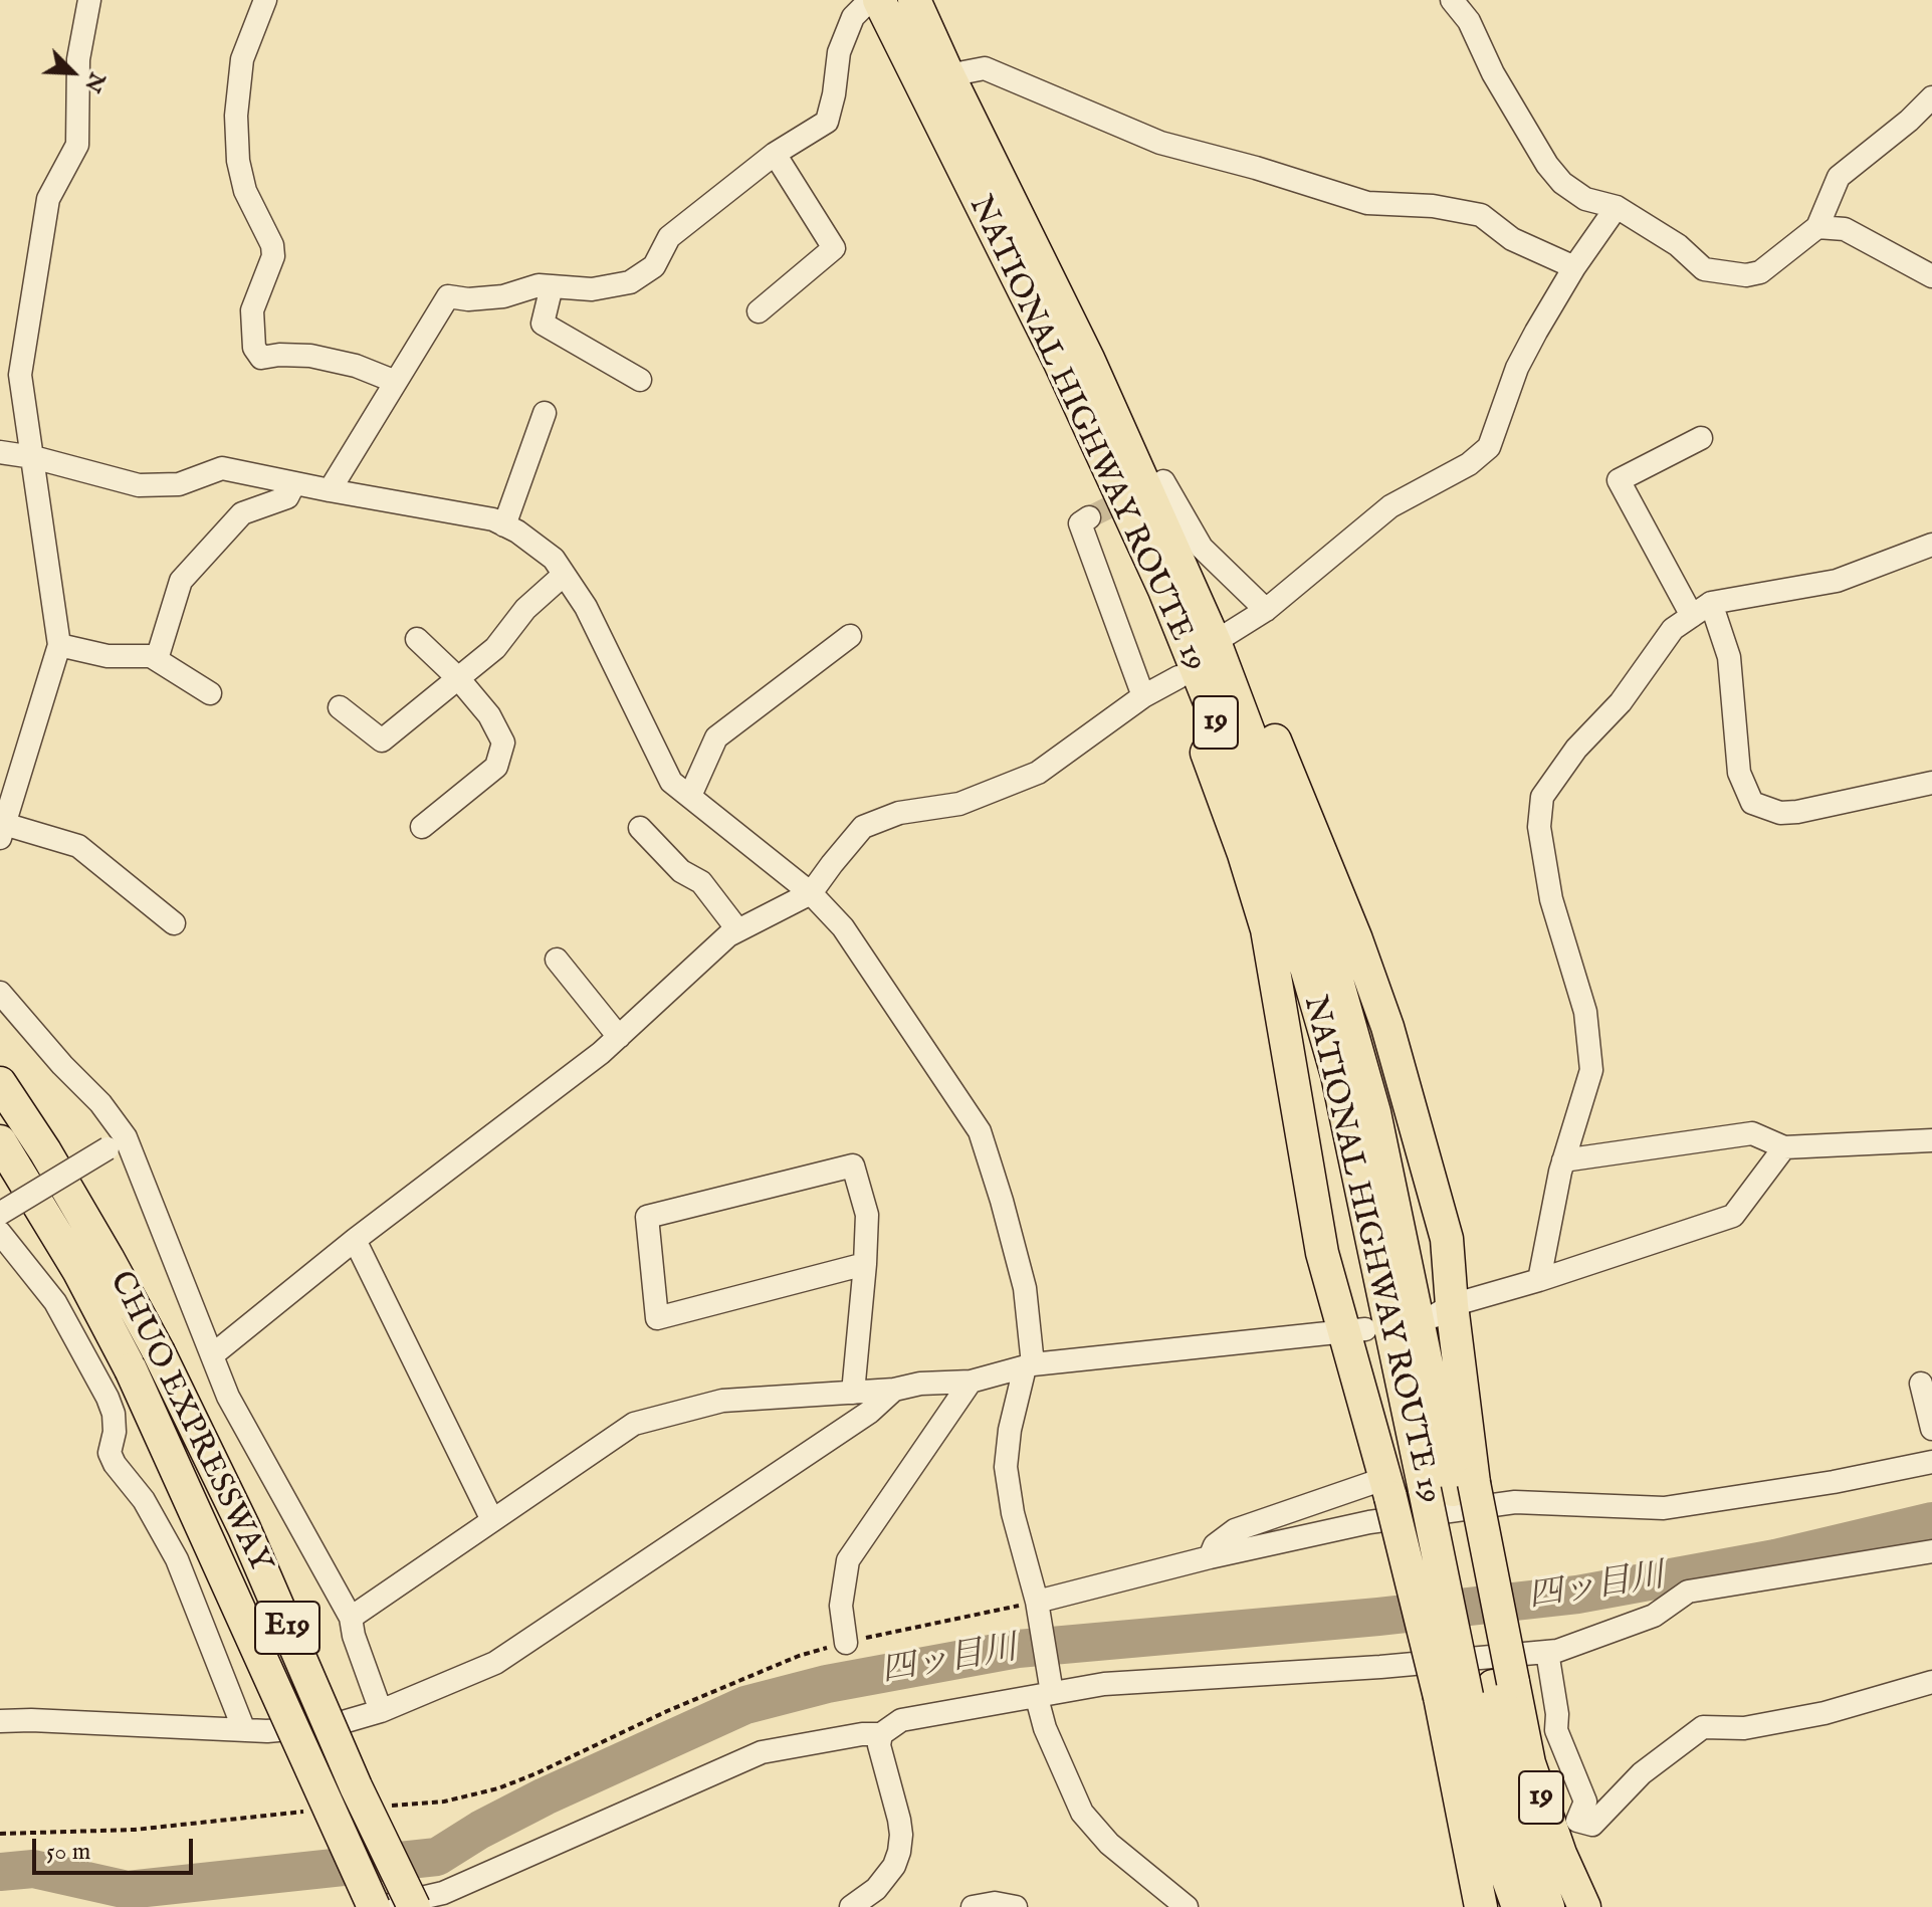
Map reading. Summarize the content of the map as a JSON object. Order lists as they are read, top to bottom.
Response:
{
  "streets": {
    "highway": [
      "NATIONAL HIGHWAY ROUTE 19",
      "19",
      "CHUO EXPRESSWAY",
      "E19"
    ]
  },
  "crossings": [
    ["NATIONAL HIGHWAY ROUTE 19", "19"]
  ],
  "water": ["四ッ目川"],
  "scale_bar": "50 m",
  "north": "bottom right"
}
